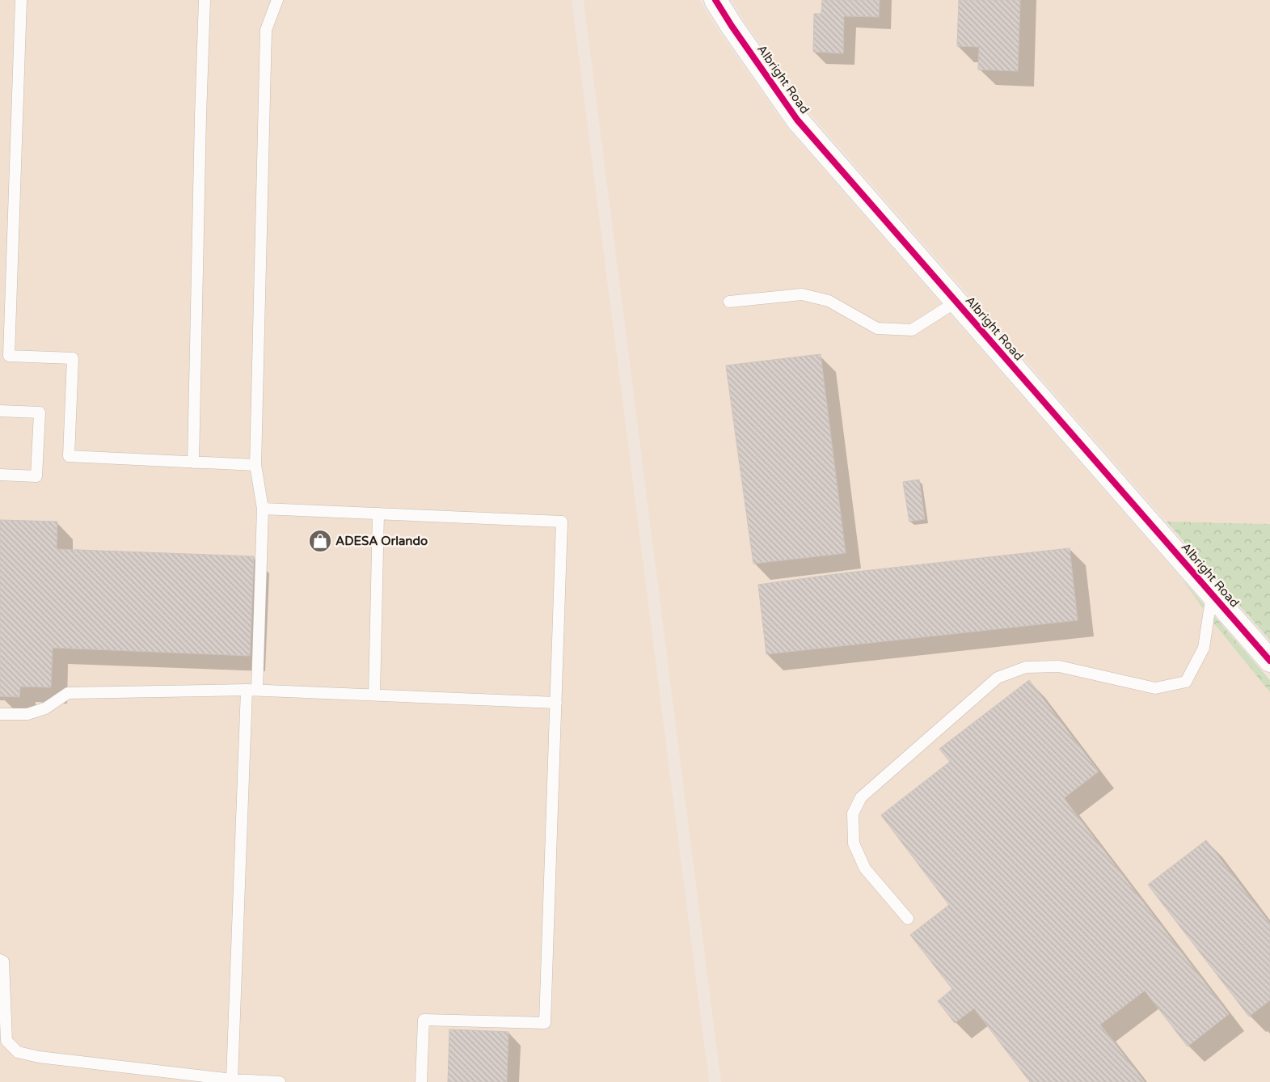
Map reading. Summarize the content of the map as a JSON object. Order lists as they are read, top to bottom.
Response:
{
  "streets": {
    "street": ["Albright Road"]
  },
  "places": {
    "shop": ["ADESA Orlando"]
  }
}
